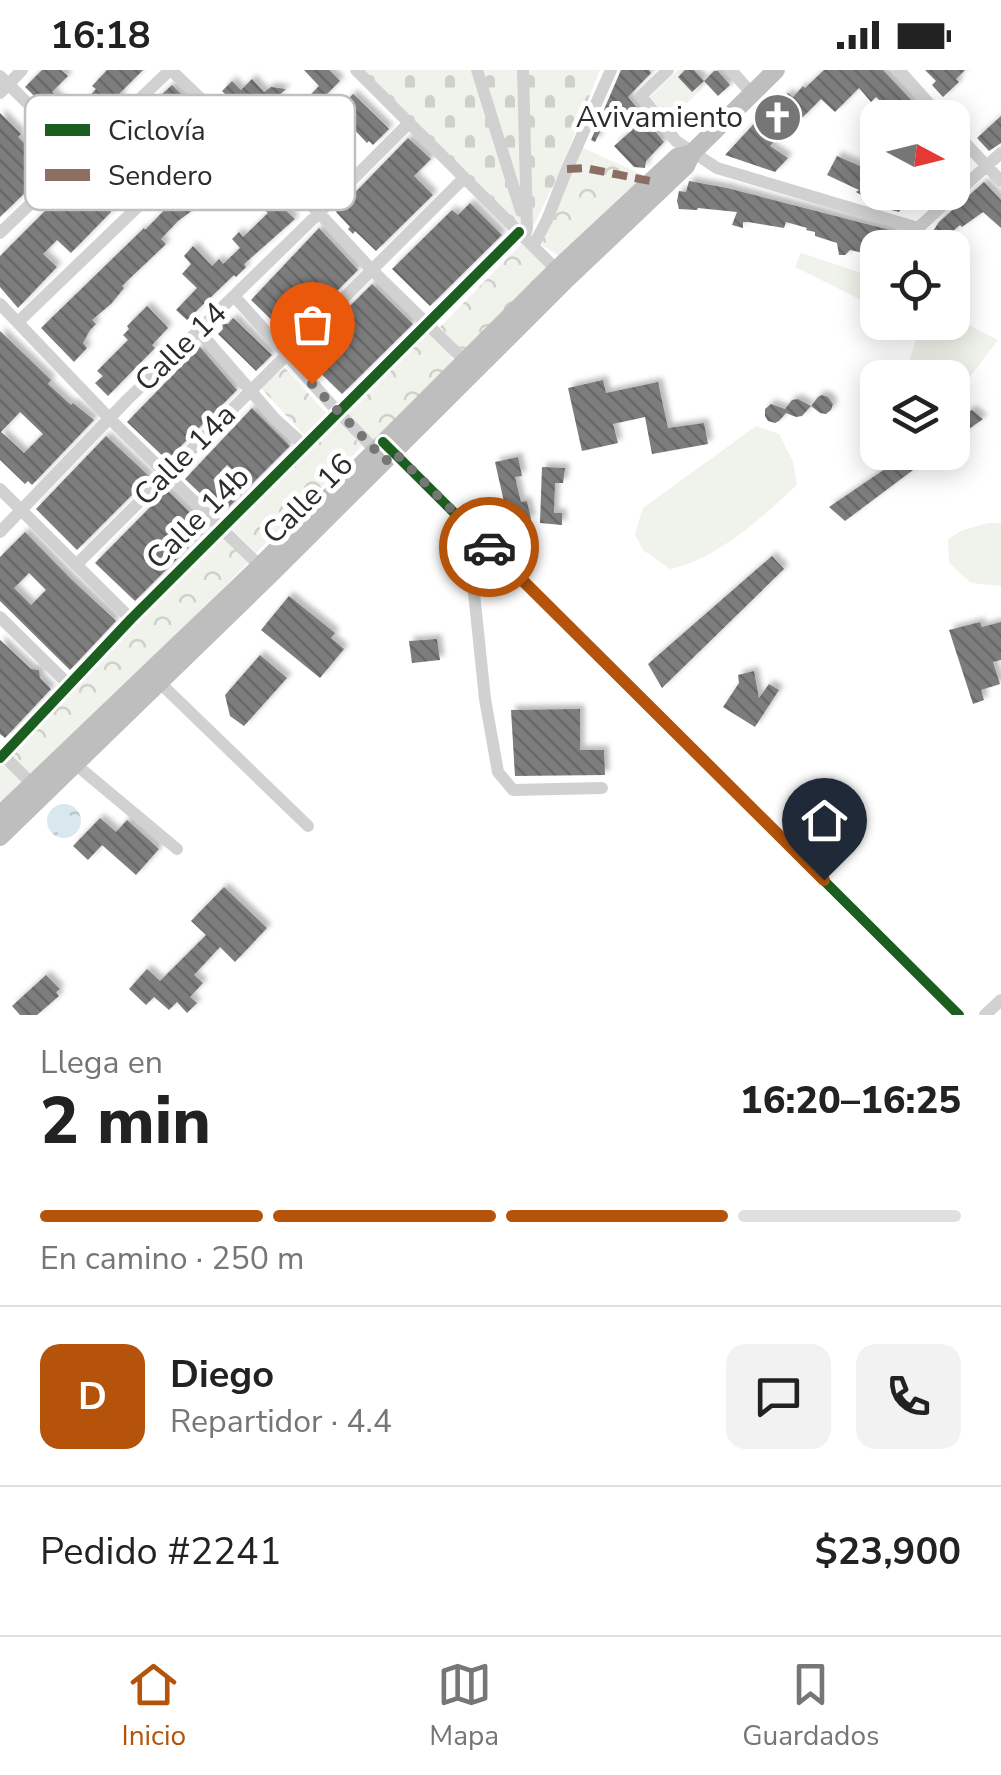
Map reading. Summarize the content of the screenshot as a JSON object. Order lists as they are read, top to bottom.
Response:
{
  "streets": {
    "highway": ["Calle 16"],
    "street": ["Calle 14", "Calle 14a", "Calle 14b"]
  },
  "places": {
    "church": ["Avivamiento"]
  },
  "legend": ["Ciclovía", "Sendero"],
  "north": "right",
  "page": {
    "status": "16:18",
    "heading": ["2 min", "Llega en", "16:20–16:25"],
    "panel": [
      "Diego",
      "Repartidor · 4.4",
      "Pedido #2241",
      "$23,900"
    ],
    "bar": "En camino · 250 m",
    "round": "D",
    "tabs": ["Inicio", "Mapa", "Guardados"]
  }
}
